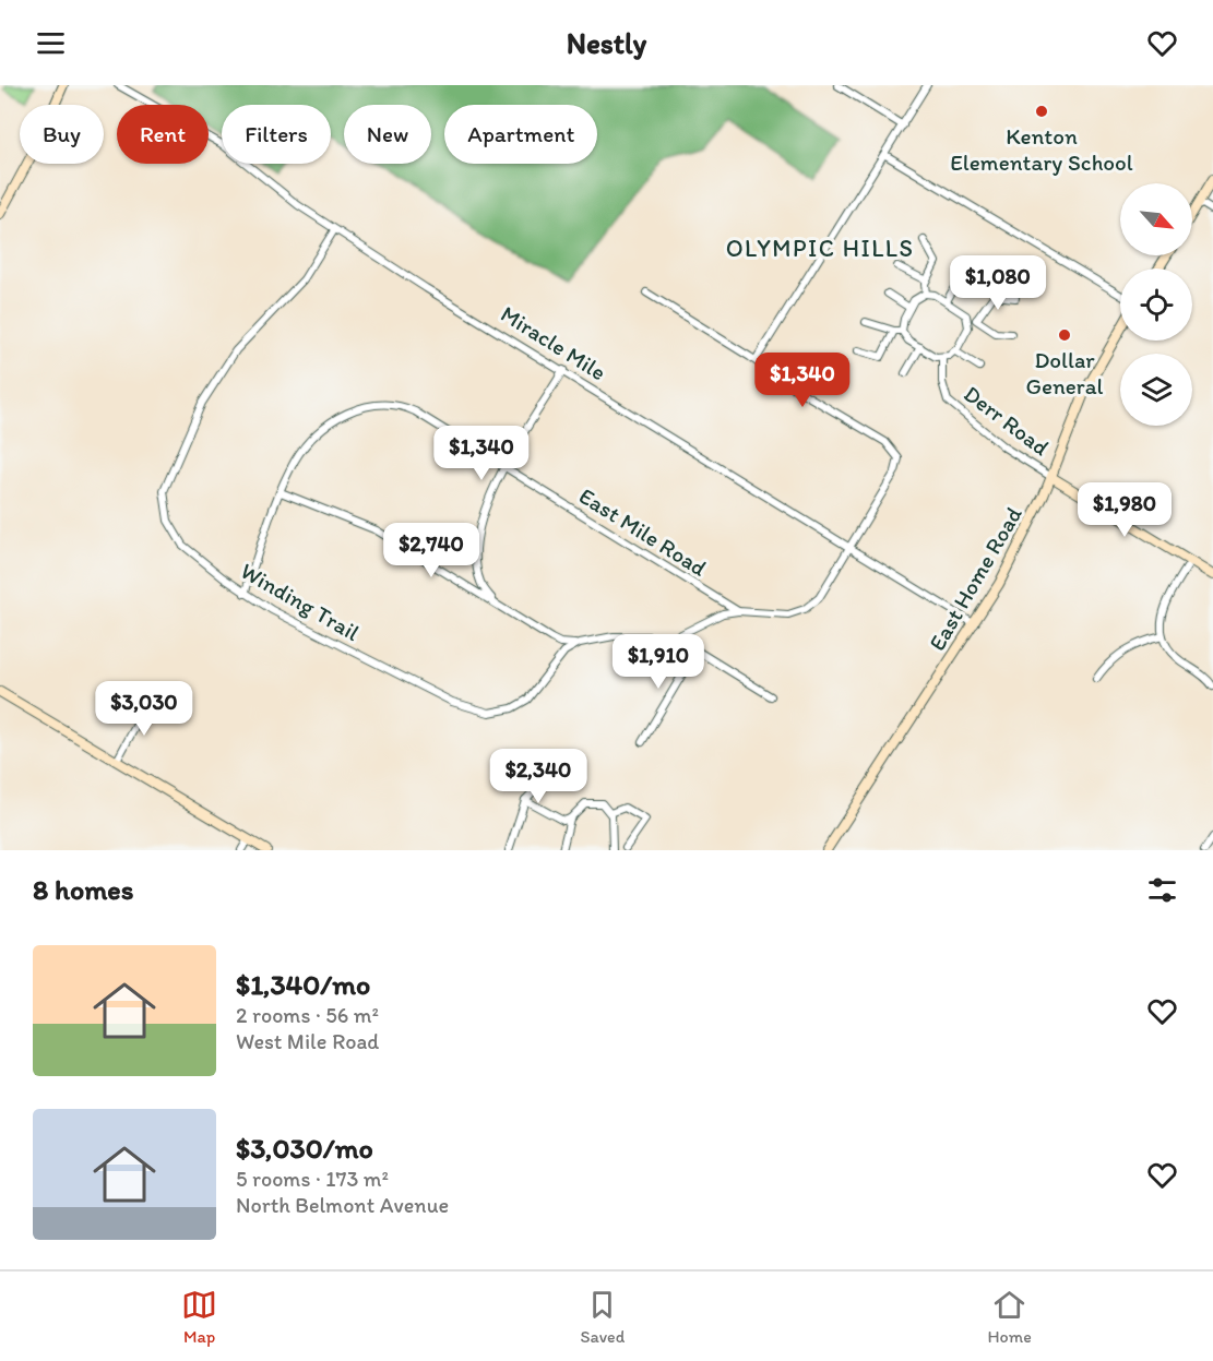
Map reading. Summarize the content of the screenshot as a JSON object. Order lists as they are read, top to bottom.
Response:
{
  "streets": {
    "street": [
      "Miracle Mile",
      "Derr Road",
      "East Mile Road",
      "East Home Road",
      "Winding Trail"
    ]
  },
  "crossings": [
    ["Miracle Mile", "East Mile Road"],
    ["Miracle Mile", "East Home Road"],
    ["Miracle Mile", "Winding Trail"],
    ["Derr Road", "East Home Road"],
    ["East Mile Road", "Winding Trail"]
  ],
  "districts": ["OLYMPIC HILLS"],
  "places": ["Kenton Elementary School", "Dollar General"],
  "north": "bottom right",
  "page": {
    "header": "Nestly",
    "chip": [
      "Buy",
      "Rent",
      "Filters",
      "New",
      "Apartment"
    ],
    "price": [
      "$1,080",
      "$1,340",
      "$1,340",
      "$1,980",
      "$2,740",
      "$1,910",
      "$3,030",
      "$2,340"
    ],
    "heading": "8 homes",
    "list": [
      {
        "name": "$1,340/mo",
        "note": "2 rooms · 56 m² · West Mile Road"
      },
      {
        "name": "$3,030/mo",
        "note": "5 rooms · 173 m² · North Belmont Avenue"
      }
    ],
    "tabs": ["Map", "Saved", "Home"]
  }
}
